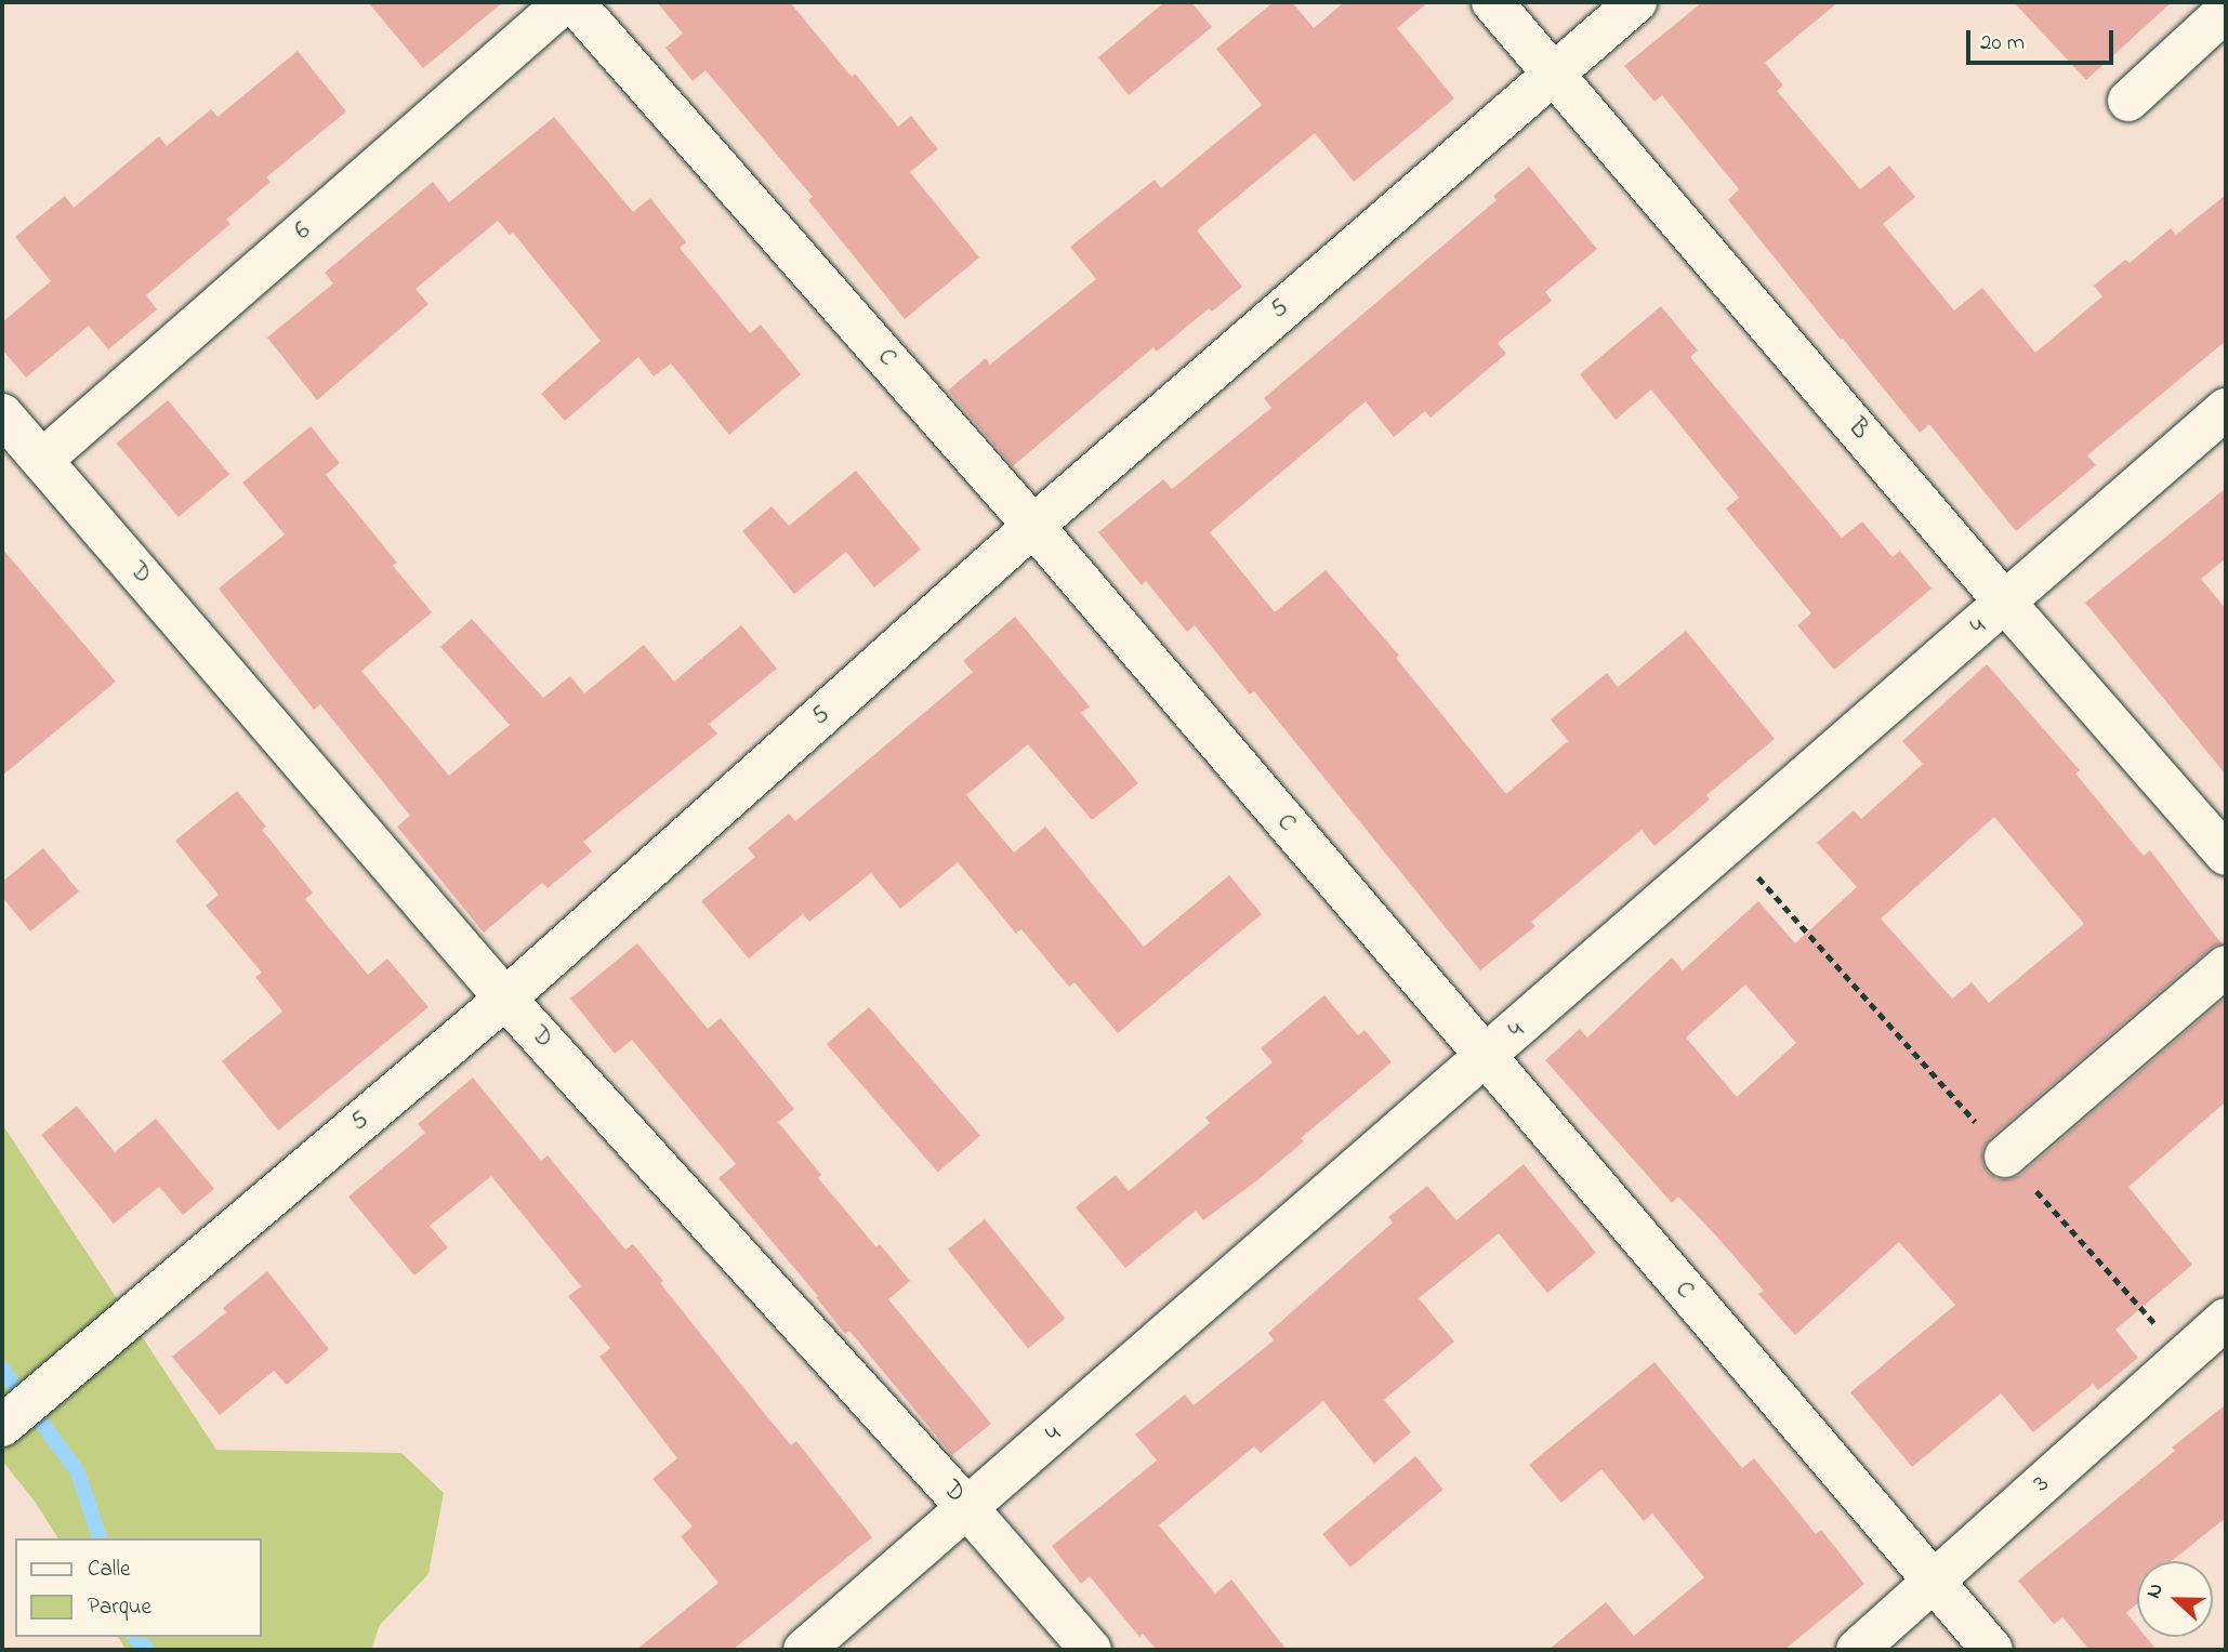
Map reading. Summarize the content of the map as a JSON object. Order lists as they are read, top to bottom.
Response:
{
  "streets": {
    "street": [
      "6",
      "5",
      "C",
      "B",
      "D",
      "4",
      "3"
    ]
  },
  "crossings": [
    ["6", "D"],
    ["5", "C"],
    ["5", "B"],
    ["5", "D"],
    ["C", "4"],
    ["C", "3"],
    ["B", "4"],
    ["D", "4"]
  ],
  "legend": ["Calle", "Parque"],
  "scale_bar": "20 m",
  "north": "left"
}
